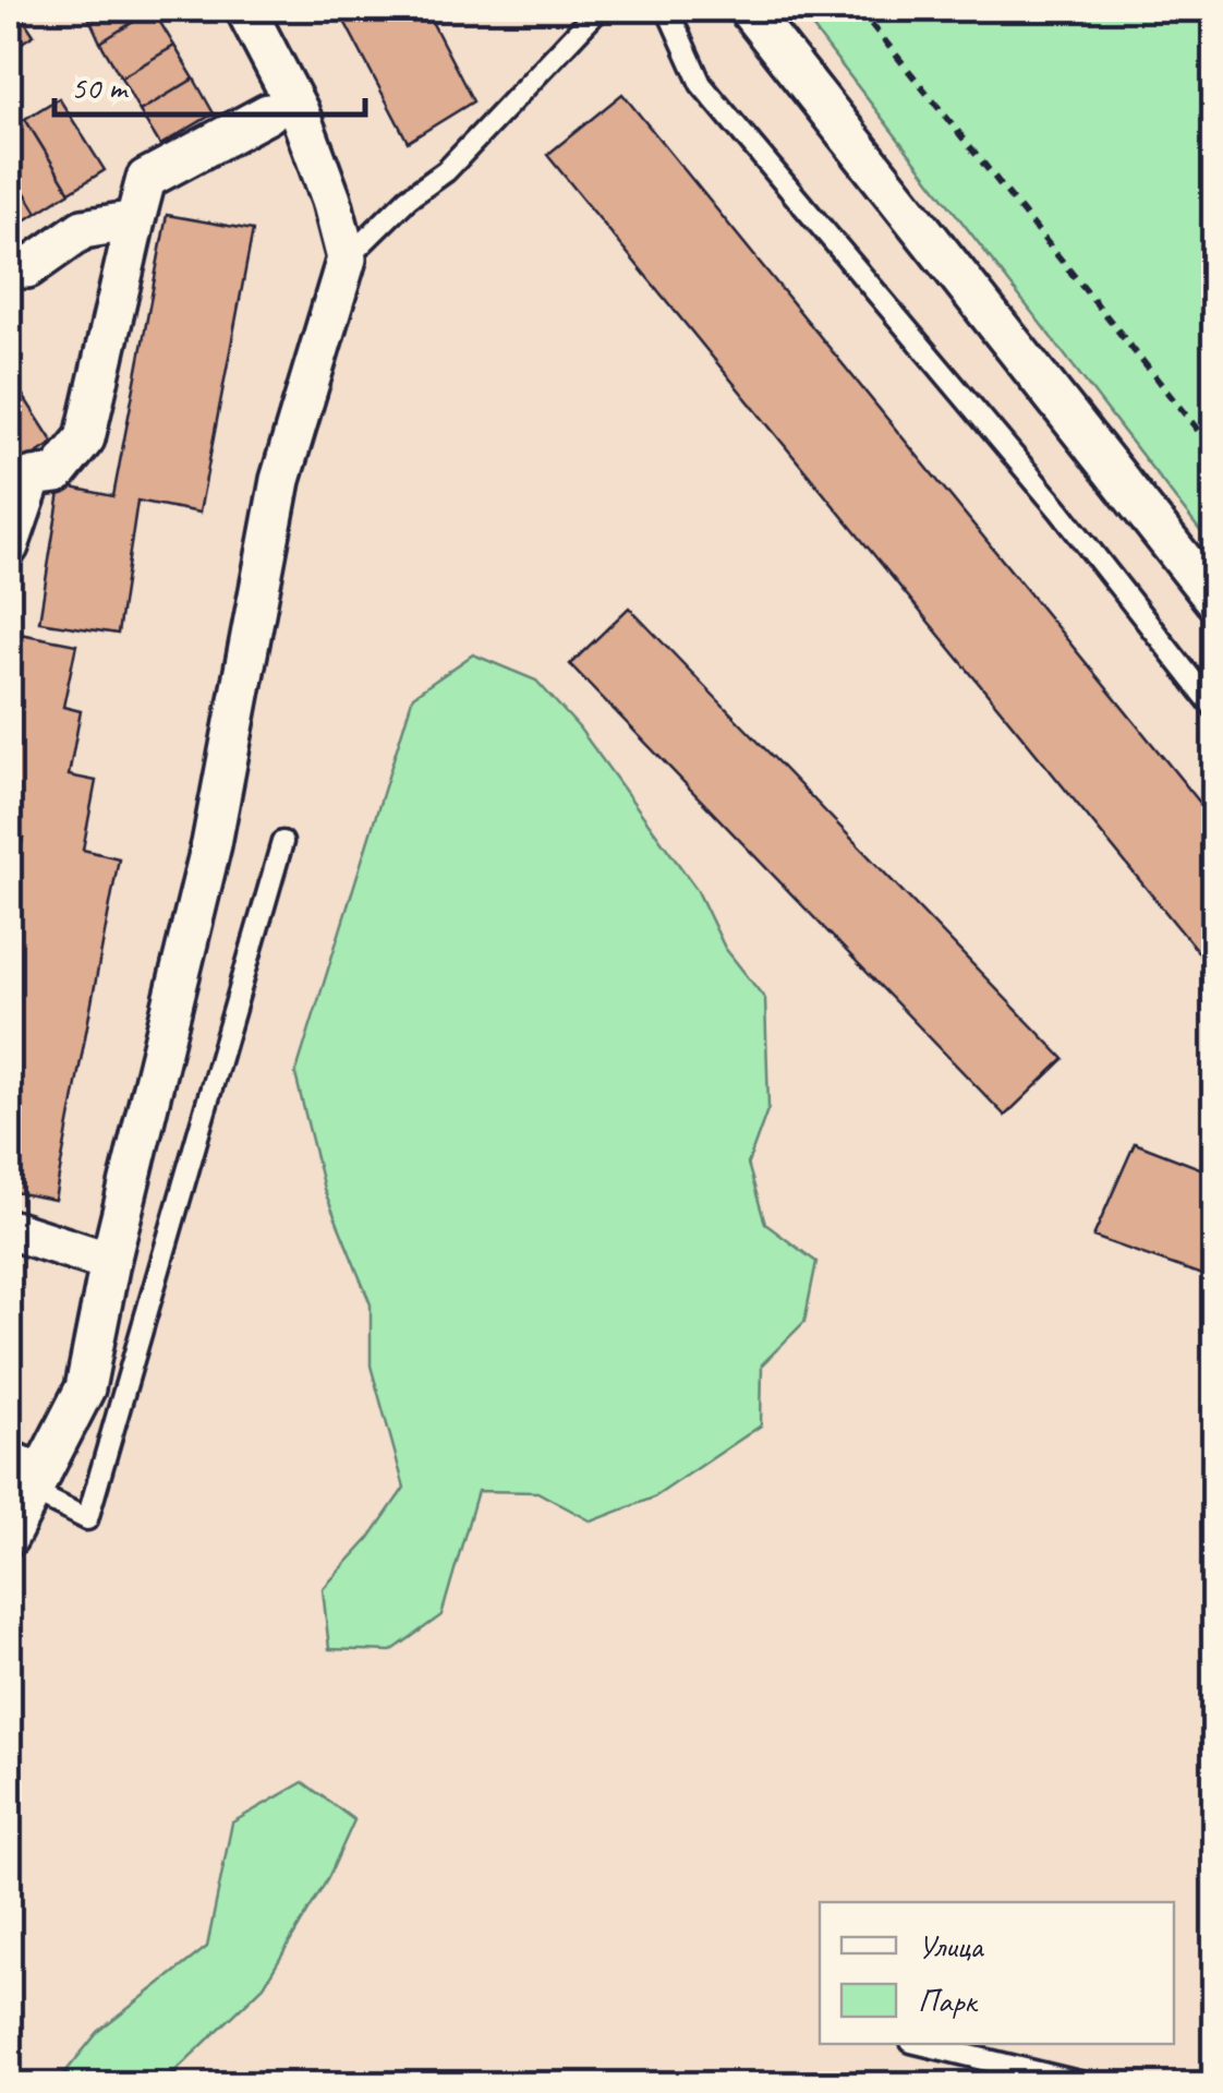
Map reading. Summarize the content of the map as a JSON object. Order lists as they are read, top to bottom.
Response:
{
  "legend": ["Улица", "Парк"],
  "scale_bar": "50 m"
}
